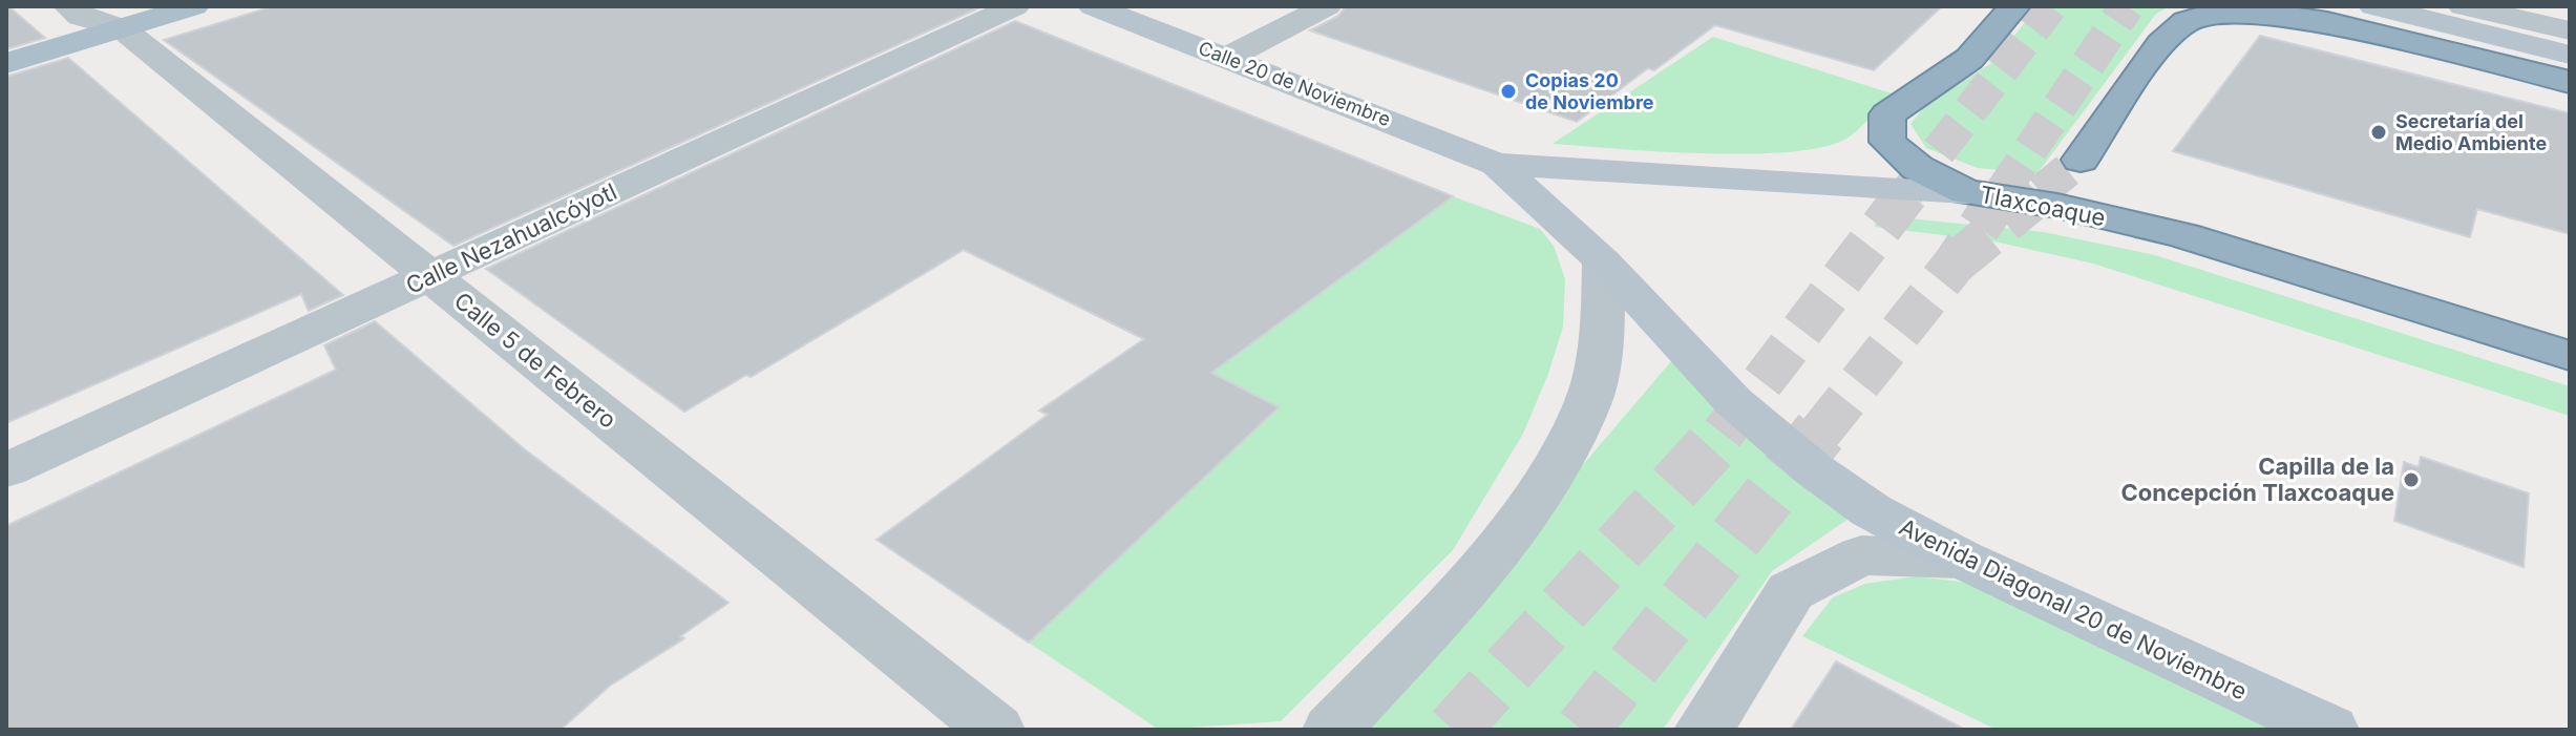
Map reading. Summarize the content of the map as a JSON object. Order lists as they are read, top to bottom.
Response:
{
  "streets": {
    "highway": ["Tlaxcoaque"],
    "main road": ["Calle 20 de Noviembre", "Avenida Diagonal 20 de Noviembre"],
    "street": ["Calle Nezahualcóyotl", "Calle 5 de Febrero"]
  },
  "crossings": [
    ["Calle 20 de Noviembre", "Tlaxcoaque"],
    ["Calle 20 de Noviembre", "Avenida Diagonal 20 de Noviembre"],
    ["Tlaxcoaque", "Avenida Diagonal 20 de Noviembre"],
    ["Calle Nezahualcóyotl", "Calle 5 de Febrero"]
  ],
  "places": ["Copias 20 de Noviembre", "Secretaría del Medio Ambiente", "Capilla de la Concepción Tlaxcoaque"]
}
